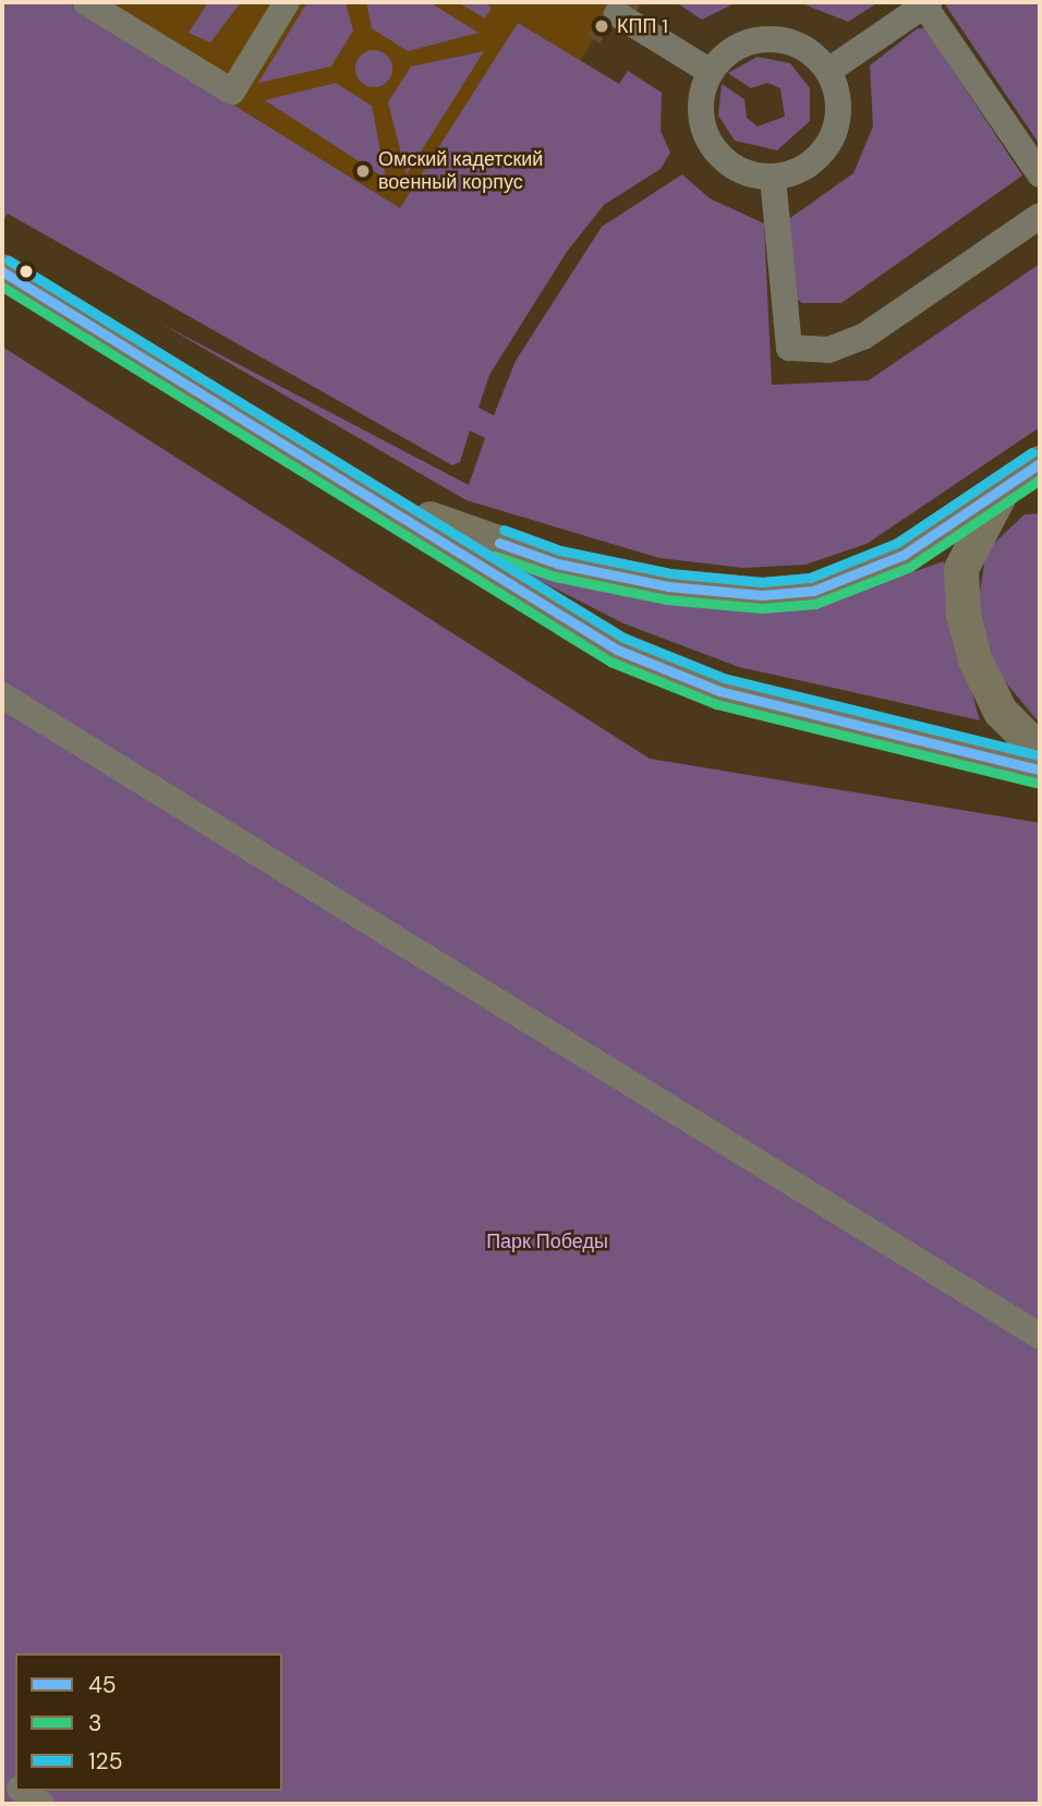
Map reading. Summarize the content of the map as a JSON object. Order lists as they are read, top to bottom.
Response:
{
  "parks": ["Парк Победы"],
  "places": ["КПП 1", "Омский кадетский военный корпус"],
  "lines": ["transit line 125", "transit line 45", "transit line 3"],
  "legend": ["45", "3", "125"]
}
